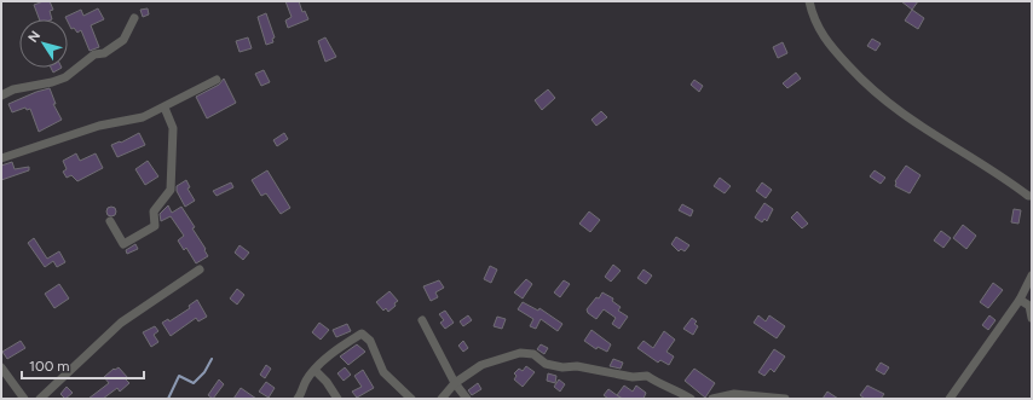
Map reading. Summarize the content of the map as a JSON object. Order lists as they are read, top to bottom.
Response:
{
  "scale_bar": "100 m",
  "north": "top left"
}
